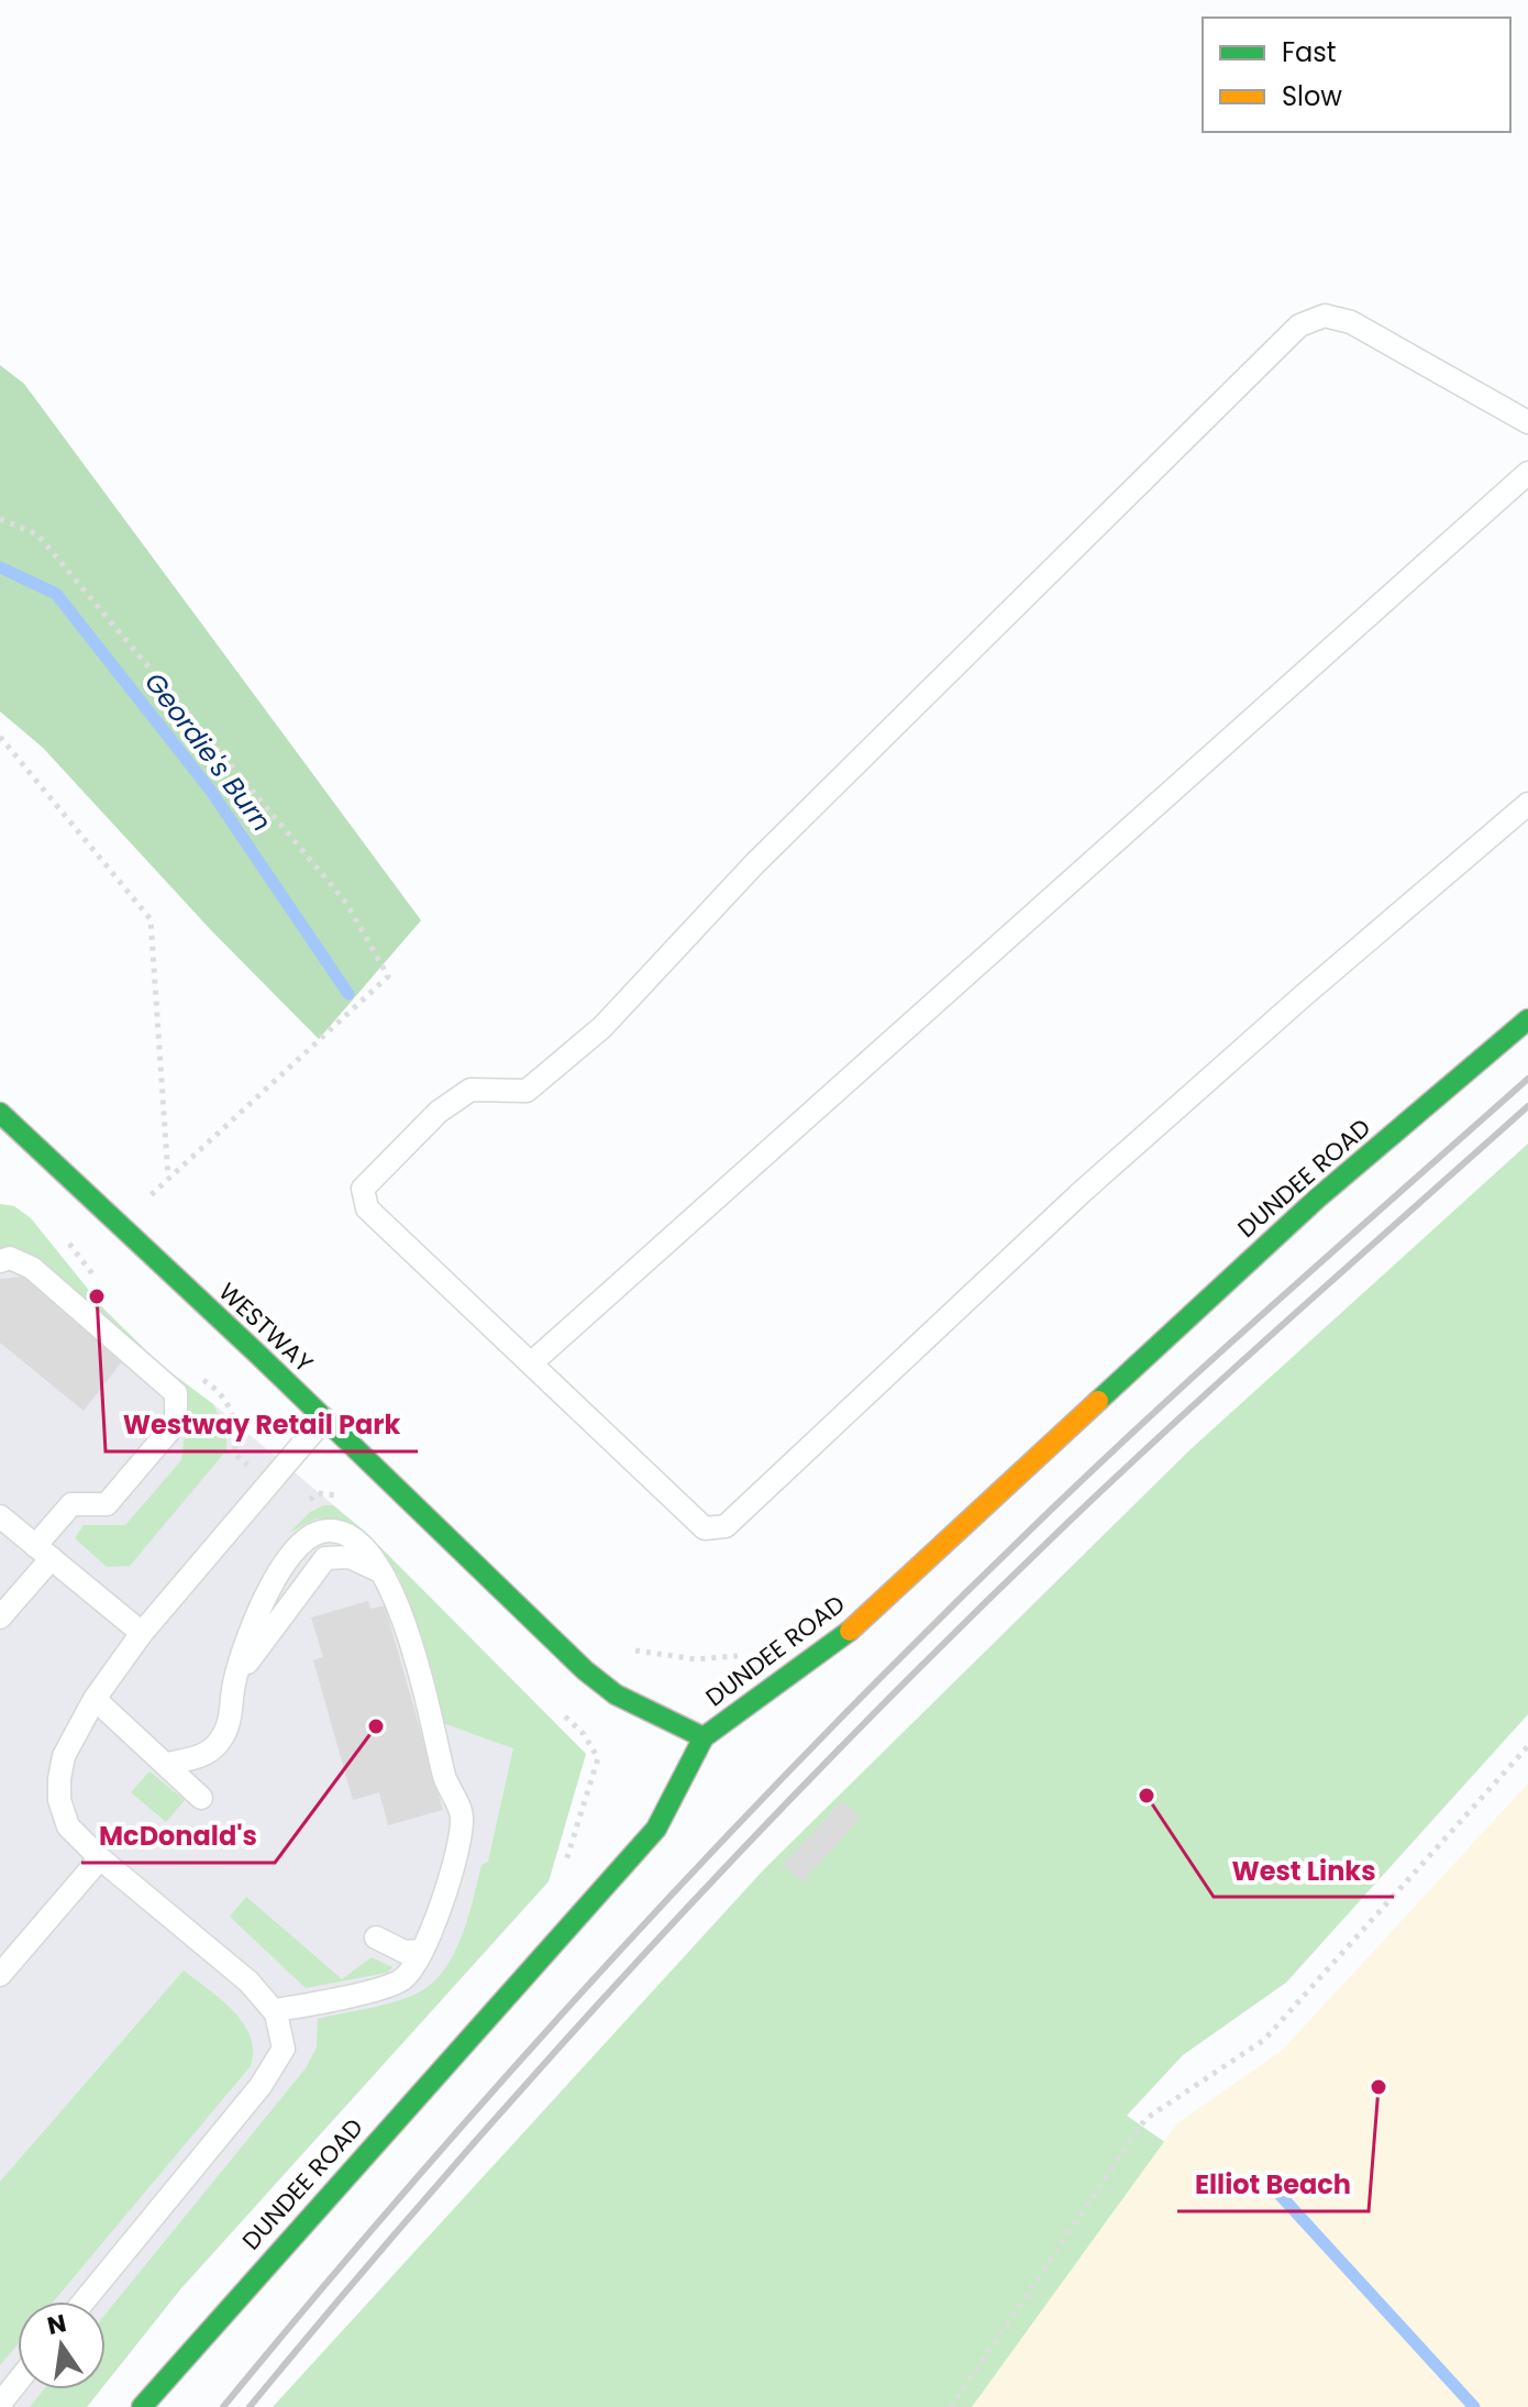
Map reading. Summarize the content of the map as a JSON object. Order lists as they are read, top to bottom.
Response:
{
  "streets": {
    "main road": ["DUNDEE ROAD", "WESTWAY"]
  },
  "crossings": [
    ["DUNDEE ROAD", "WESTWAY"]
  ],
  "water": ["Geordie's Burn"],
  "places": [
    "Westway Retail Park",
    "McDonald's",
    "West Links",
    "Elliot Beach"
  ],
  "legend": ["Fast", "Slow"],
  "north": "top"
}
